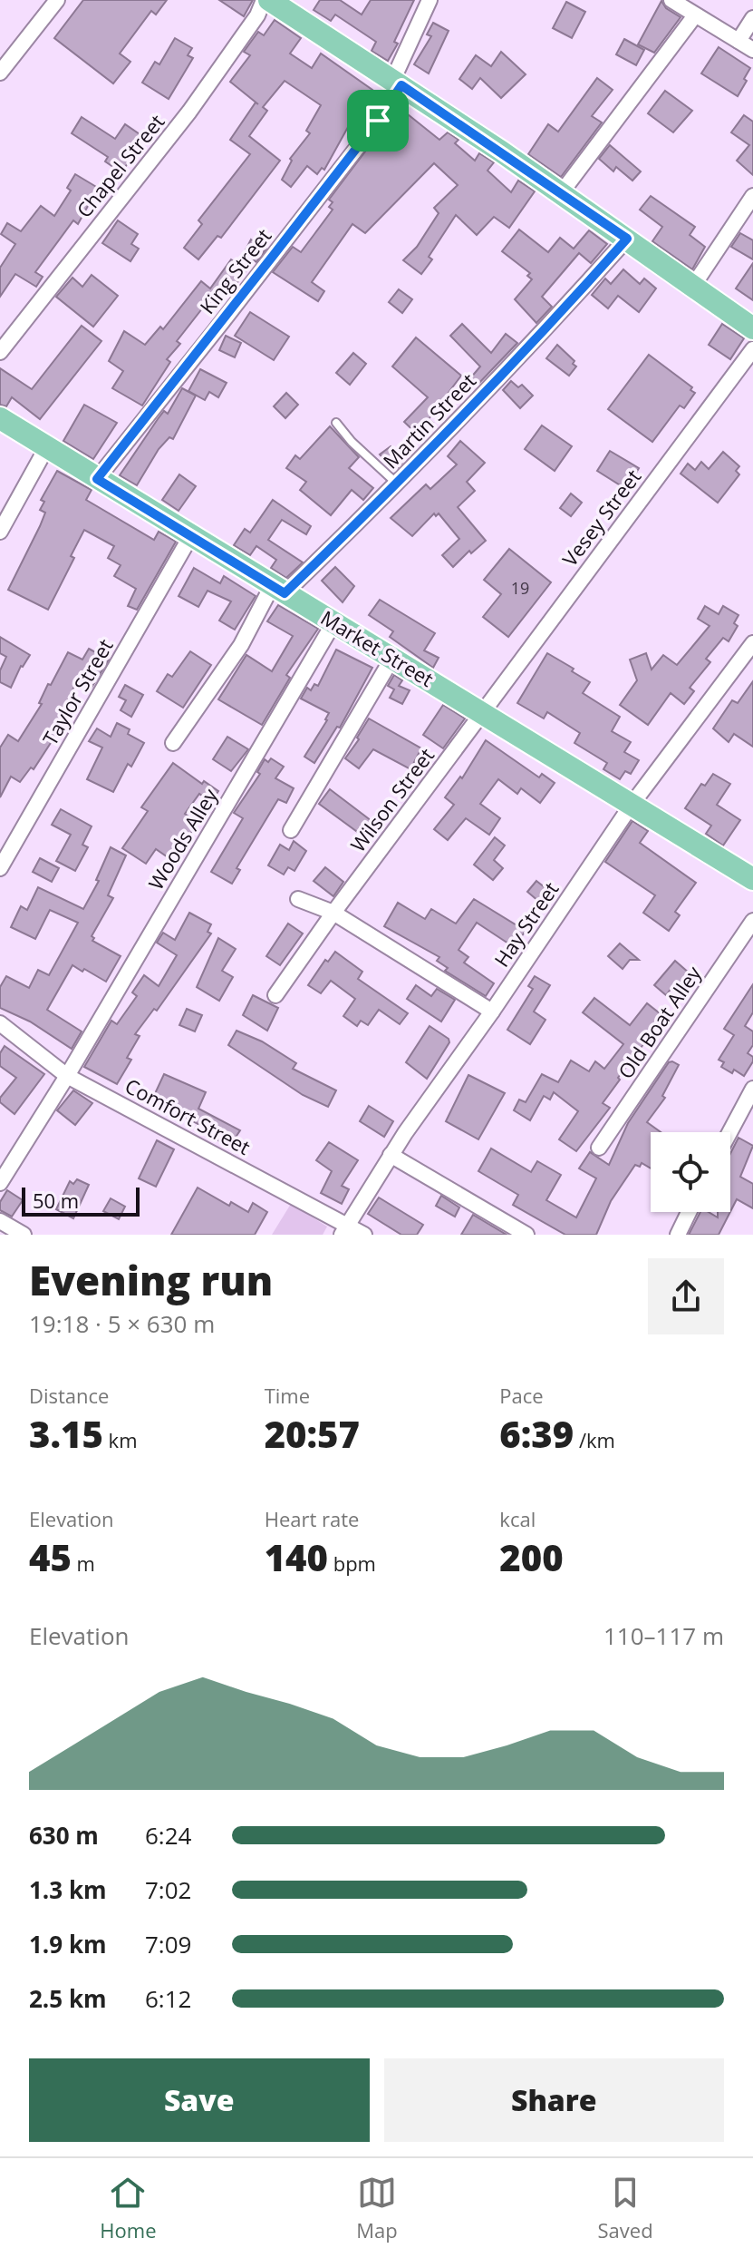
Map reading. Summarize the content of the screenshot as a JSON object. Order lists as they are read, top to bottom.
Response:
{
  "streets": {
    "main road": ["Market Street"],
    "street": [
      "Chapel Street",
      "King Street",
      "Martin Street",
      "Vesey Street",
      "Taylor Street",
      "Wilson Street",
      "Woods Alley",
      "Hay Street",
      "Old Boat Alley",
      "Comfort Street"
    ]
  },
  "crossings": [
    ["King Street", "Market Street"],
    ["Martin Street", "Market Street"],
    ["Vesey Street", "Market Street"],
    ["Vesey Street", "Wilson Street"],
    ["Market Street", "Taylor Street"],
    ["Market Street", "Wilson Street"],
    ["Market Street", "Woods Alley"],
    ["Market Street", "Hay Street"],
    ["Woods Alley", "Comfort Street"],
    ["Hay Street", "Comfort Street"]
  ],
  "house_numbers": ["19"],
  "scale_bar": "50 m",
  "page": {
    "scale": "50 m",
    "heading": ["Evening run", "19:18 · 5 × 630 m"],
    "stats": [
      ["Distance", "3.15 km"],
      ["Time", "20:57"],
      ["Pace", "6:39 /km"],
      ["Elevation", "45 m"],
      ["Heart rate", "140 bpm"],
      ["kcal", "200"]
    ],
    "chart": ["Elevation", "110–117 m"],
    "list": [
      {
        "name": "630 m",
        "note": "6:24"
      },
      {
        "name": "1.3 km",
        "note": "7:02"
      },
      {
        "name": "1.9 km",
        "note": "7:09"
      },
      {
        "name": "2.5 km",
        "note": "6:12"
      }
    ],
    "buttons": ["Save", "Share"],
    "tabs": ["Home", "Map", "Saved"]
  }
}
